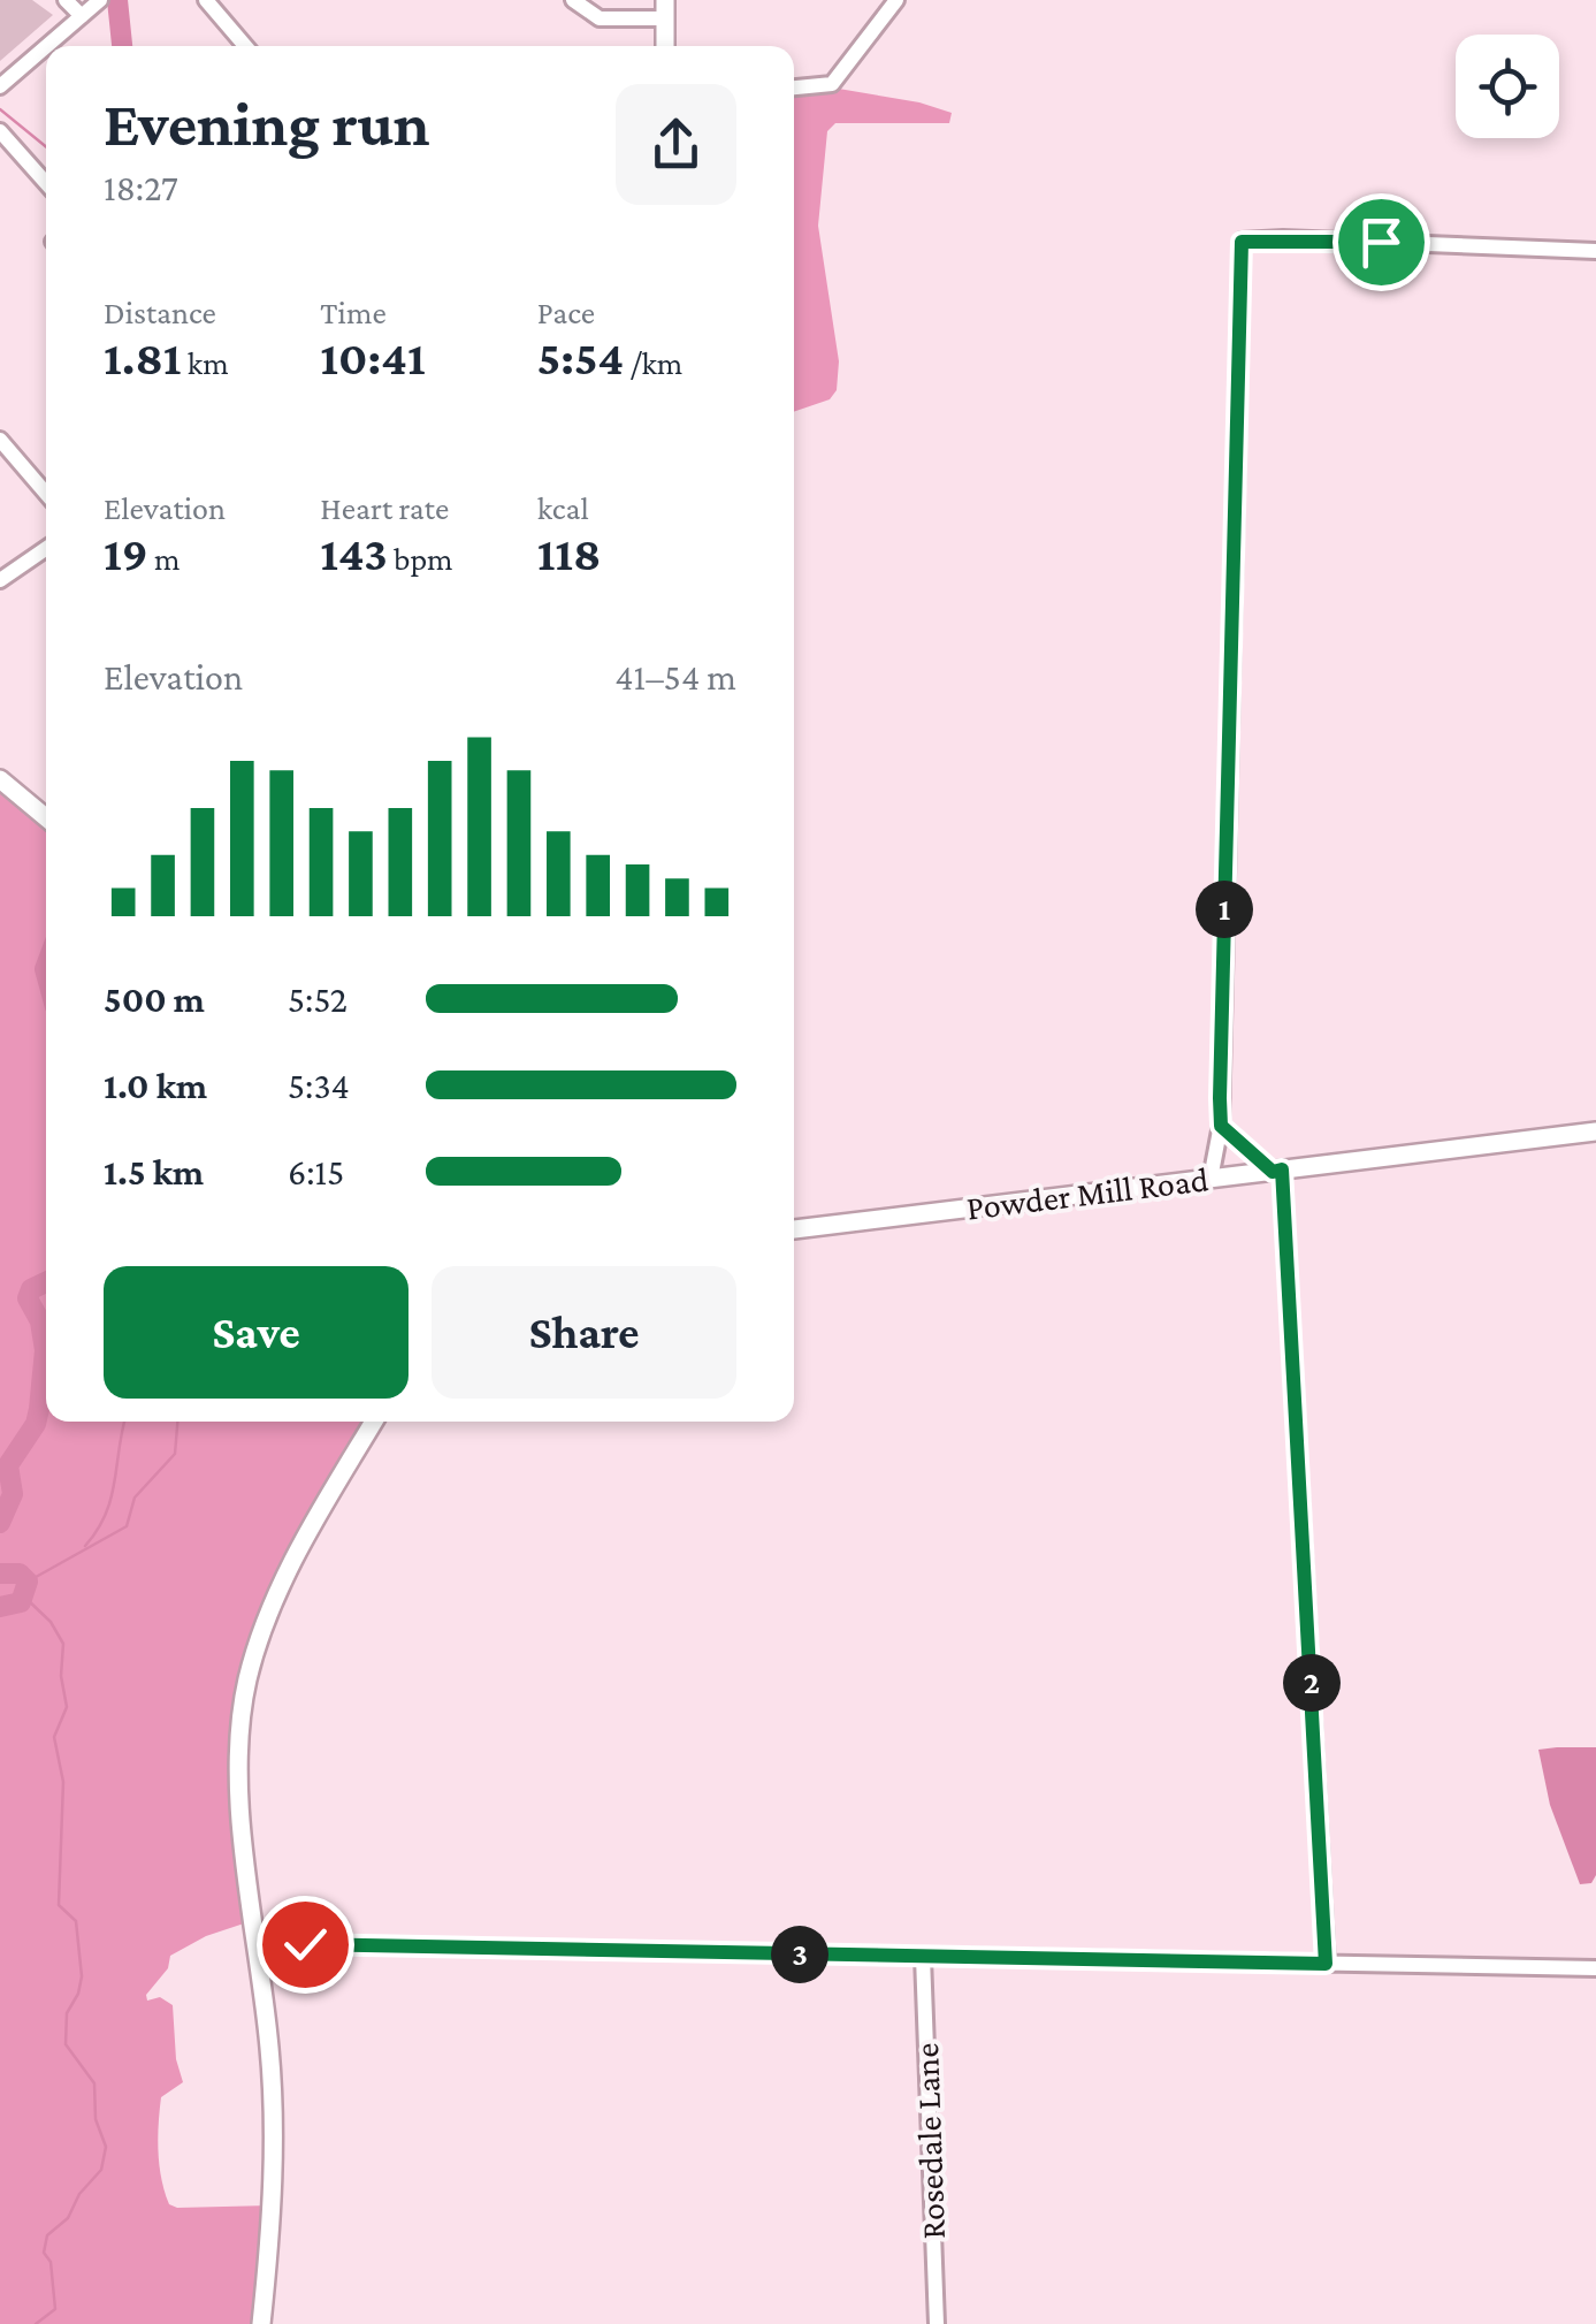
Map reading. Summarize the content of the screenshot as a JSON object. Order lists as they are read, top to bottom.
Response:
{
  "streets": {
    "main road": ["Powder Mill Road"],
    "street": ["Rosedale Lane"]
  },
  "page": {
    "heading": ["Evening run", "18:27"],
    "stats": [
      ["Distance", "1.81 km"],
      ["Time", "10:41"],
      ["Pace", "5:54 /km"],
      ["Elevation", "19 m"],
      ["Heart rate", "143 bpm"],
      ["kcal", "118"]
    ],
    "chart": ["Elevation", "41–54 m"],
    "pins": ["1", "2", "3"],
    "list": [
      {
        "name": "500 m",
        "note": "5:52"
      },
      {
        "name": "1.0 km",
        "note": "5:34"
      },
      {
        "name": "1.5 km",
        "note": "6:15"
      }
    ],
    "buttons": ["Save", "Share"]
  }
}
